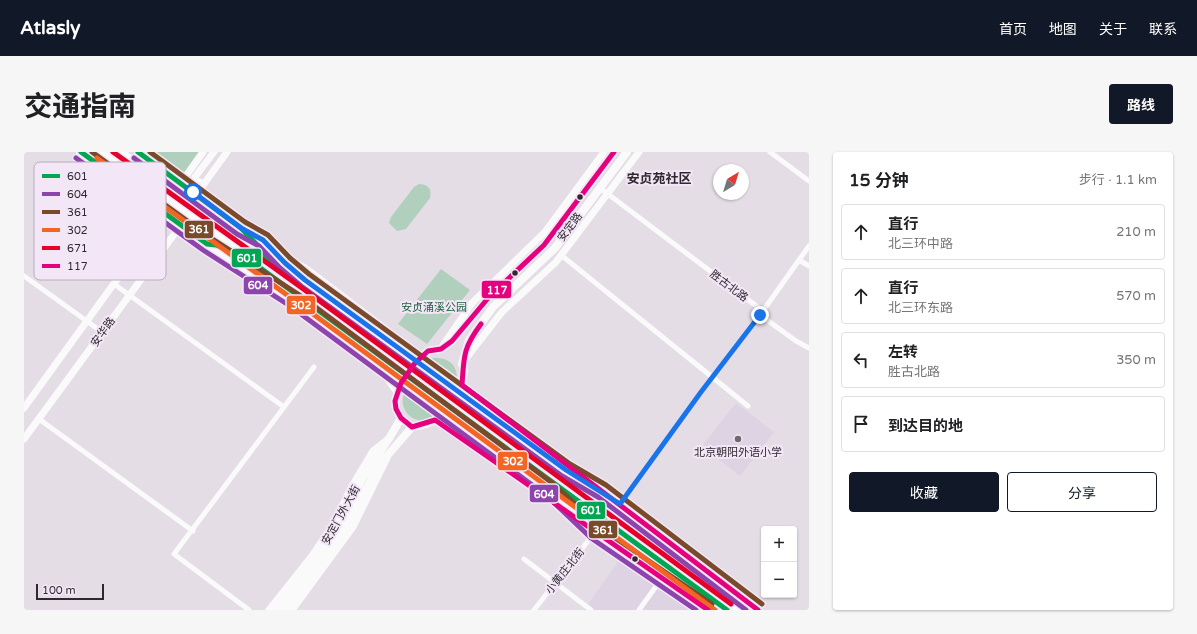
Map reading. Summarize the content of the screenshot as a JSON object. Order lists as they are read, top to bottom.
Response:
{
  "streets": {
    "main road": ["安定路", "安定门外大街"],
    "street": ["胜古北路", "安华路", "小黄庄北街"]
  },
  "crossings": [
    ["安定路", "胜古北路"]
  ],
  "districts": ["安贞苑社区"],
  "parks": ["安贞涌溪公园"],
  "places": ["北京朝阳外语小学"],
  "lines": [
    "transit line 601",
    "transit line 361",
    "transit line 671",
    "transit line 117",
    "transit line 604",
    "transit line 302"
  ],
  "legend": [
    "601",
    "604",
    "361",
    "302",
    "671",
    "117"
  ],
  "scale_bar": "100 m",
  "north": "top right",
  "page": {
    "header": "Atlasly",
    "nav": [
      "首页",
      "地图",
      "关于",
      "联系"
    ],
    "title": "交通指南",
    "buttons": [
      "路线",
      ["收藏", "分享"]
    ],
    "heading": ["15 分钟", "步行 · 1.1 km"],
    "list": [
      ["直行", "北三环中路", "210 m"],
      ["直行", "北三环东路", "570 m"],
      ["左转", "胜古北路", "350 m"],
      "到达目的地"
    ],
    "map_buttons": ["+", "−"],
    "scale": "100 m"
  }
}
